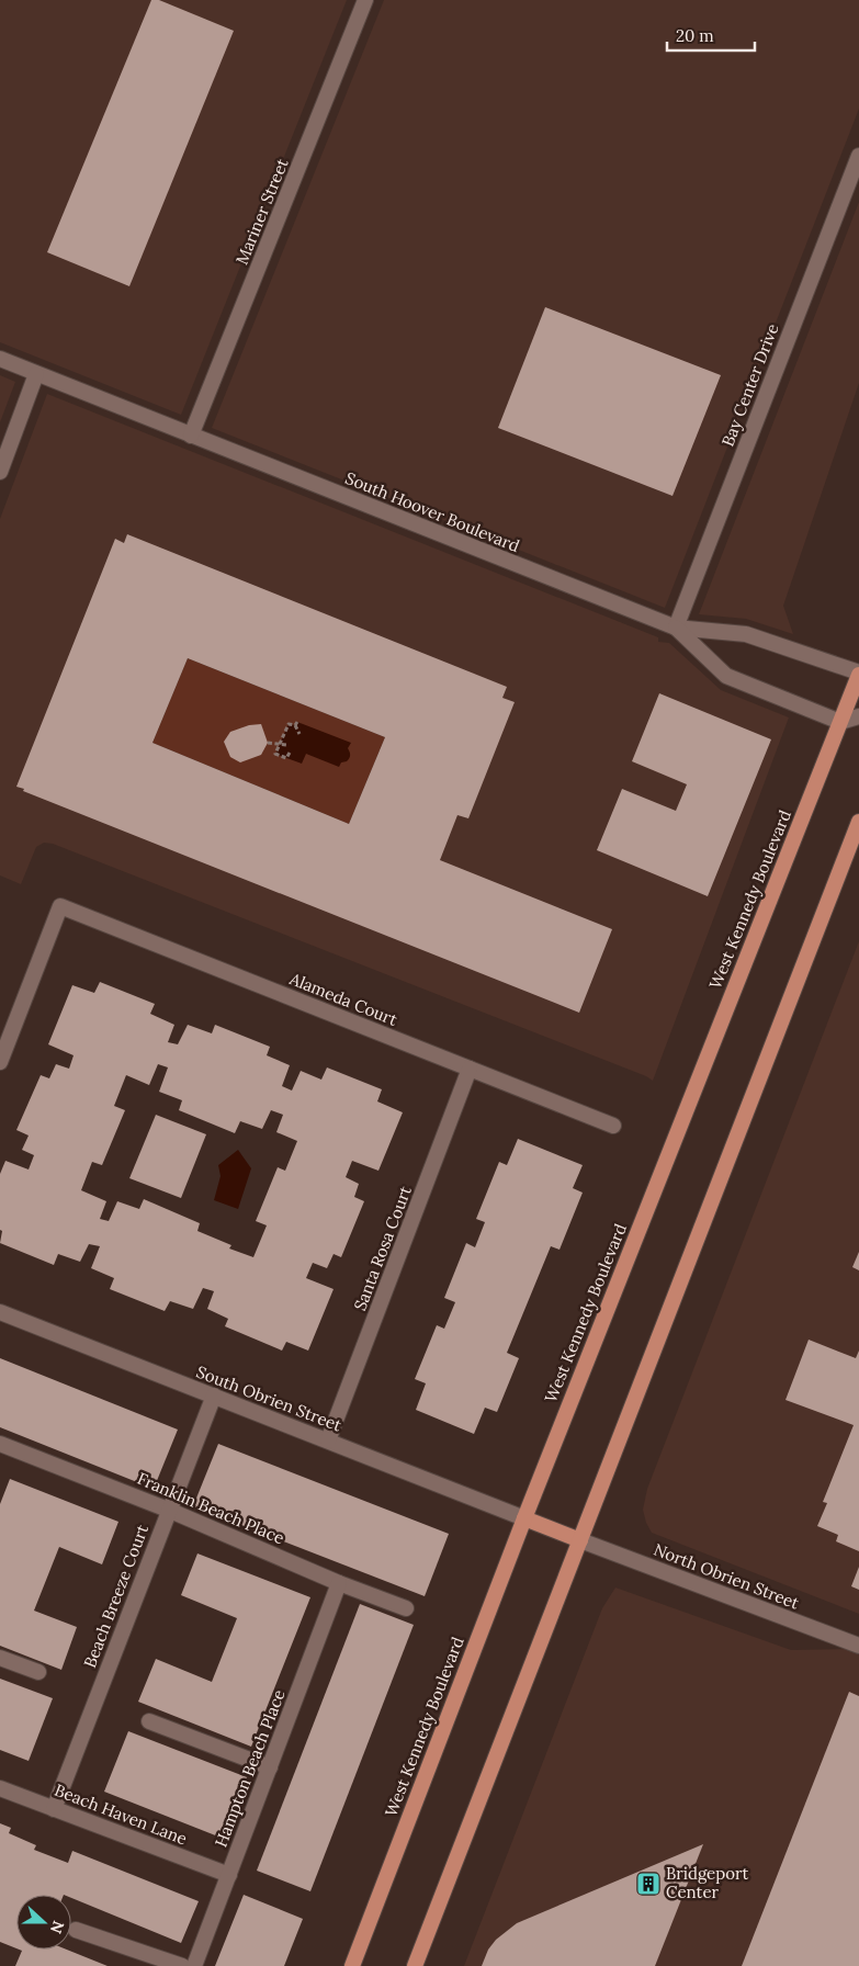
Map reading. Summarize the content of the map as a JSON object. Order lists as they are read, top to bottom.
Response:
{
  "streets": {
    "main road": ["West Kennedy Boulevard"],
    "street": [
      "Mariner Street",
      "Bay Center Drive",
      "South Hoover Boulevard",
      "Alameda Court",
      "Santa Rosa Court",
      "South Obrien Street",
      "Franklin Beach Place",
      "North Obrien Street",
      "Beach Breeze Court",
      "Hampton Beach Place",
      "Beach Haven Lane"
    ]
  },
  "crossings": [
    ["Mariner Street", "South Hoover Boulevard"],
    ["Bay Center Drive", "South Hoover Boulevard"],
    ["South Hoover Boulevard", "West Kennedy Boulevard"],
    ["West Kennedy Boulevard", "South Obrien Street"],
    ["Alameda Court", "Santa Rosa Court"],
    ["Santa Rosa Court", "South Obrien Street"],
    ["South Obrien Street", "Beach Breeze Court"],
    ["Franklin Beach Place", "Beach Breeze Court"],
    ["Franklin Beach Place", "Hampton Beach Place"],
    ["Beach Breeze Court", "Beach Haven Lane"],
    ["Hampton Beach Place", "Beach Haven Lane"]
  ],
  "places": {
    "building": ["Bridgeport Center"]
  },
  "scale_bar": "20 m",
  "north": "right"
}
